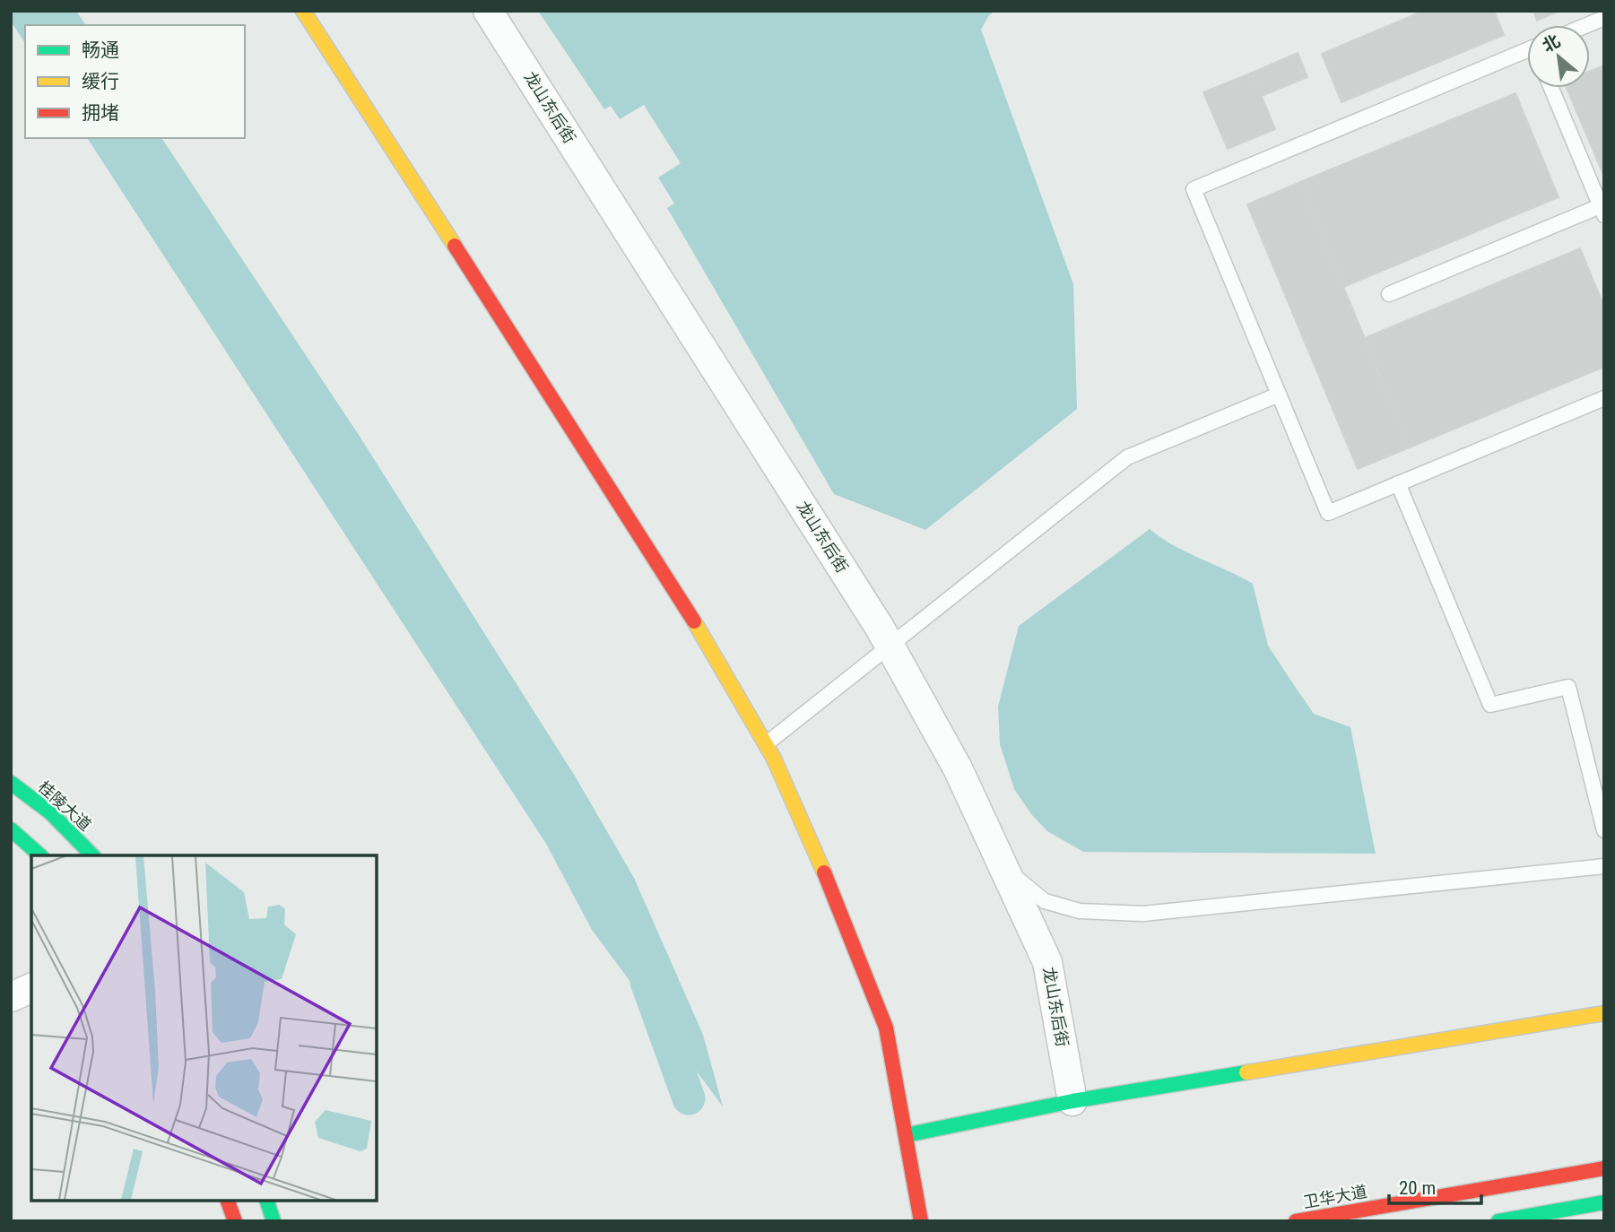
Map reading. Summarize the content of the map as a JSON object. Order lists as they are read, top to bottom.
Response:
{
  "streets": {
    "street": ["龙山东后街", "桂陵大道", "卫华大道"]
  },
  "legend": ["畅通", "缓行", "拥堵"],
  "scale_bar": "20 m",
  "north": "top left"
}
